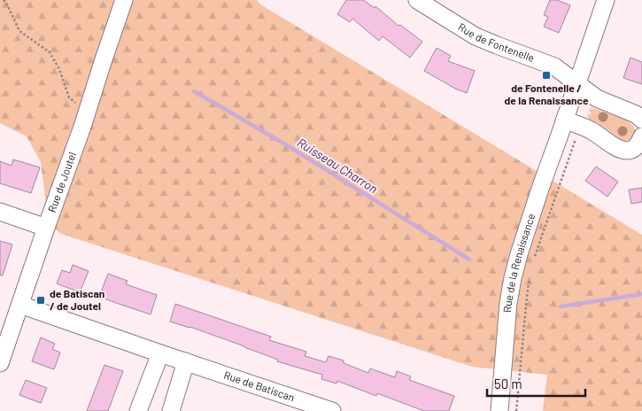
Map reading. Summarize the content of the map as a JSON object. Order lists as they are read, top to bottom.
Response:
{
  "streets": {
    "street": [
      "Rue de Fontenelle",
      "Rue de Joutel",
      "Rue de la Renaissance",
      "Rue de Batiscan"
    ]
  },
  "crossings": [
    ["Rue de Fontenelle", "Rue de la Renaissance"],
    ["Rue de Joutel", "Rue de Batiscan"]
  ],
  "water": ["Ruisseau Charron"],
  "places": {
    "transit": ["de Fontenelle / de la Renaissance", "de Batiscan / de Joutel"]
  },
  "scale_bar": "50 m"
}
